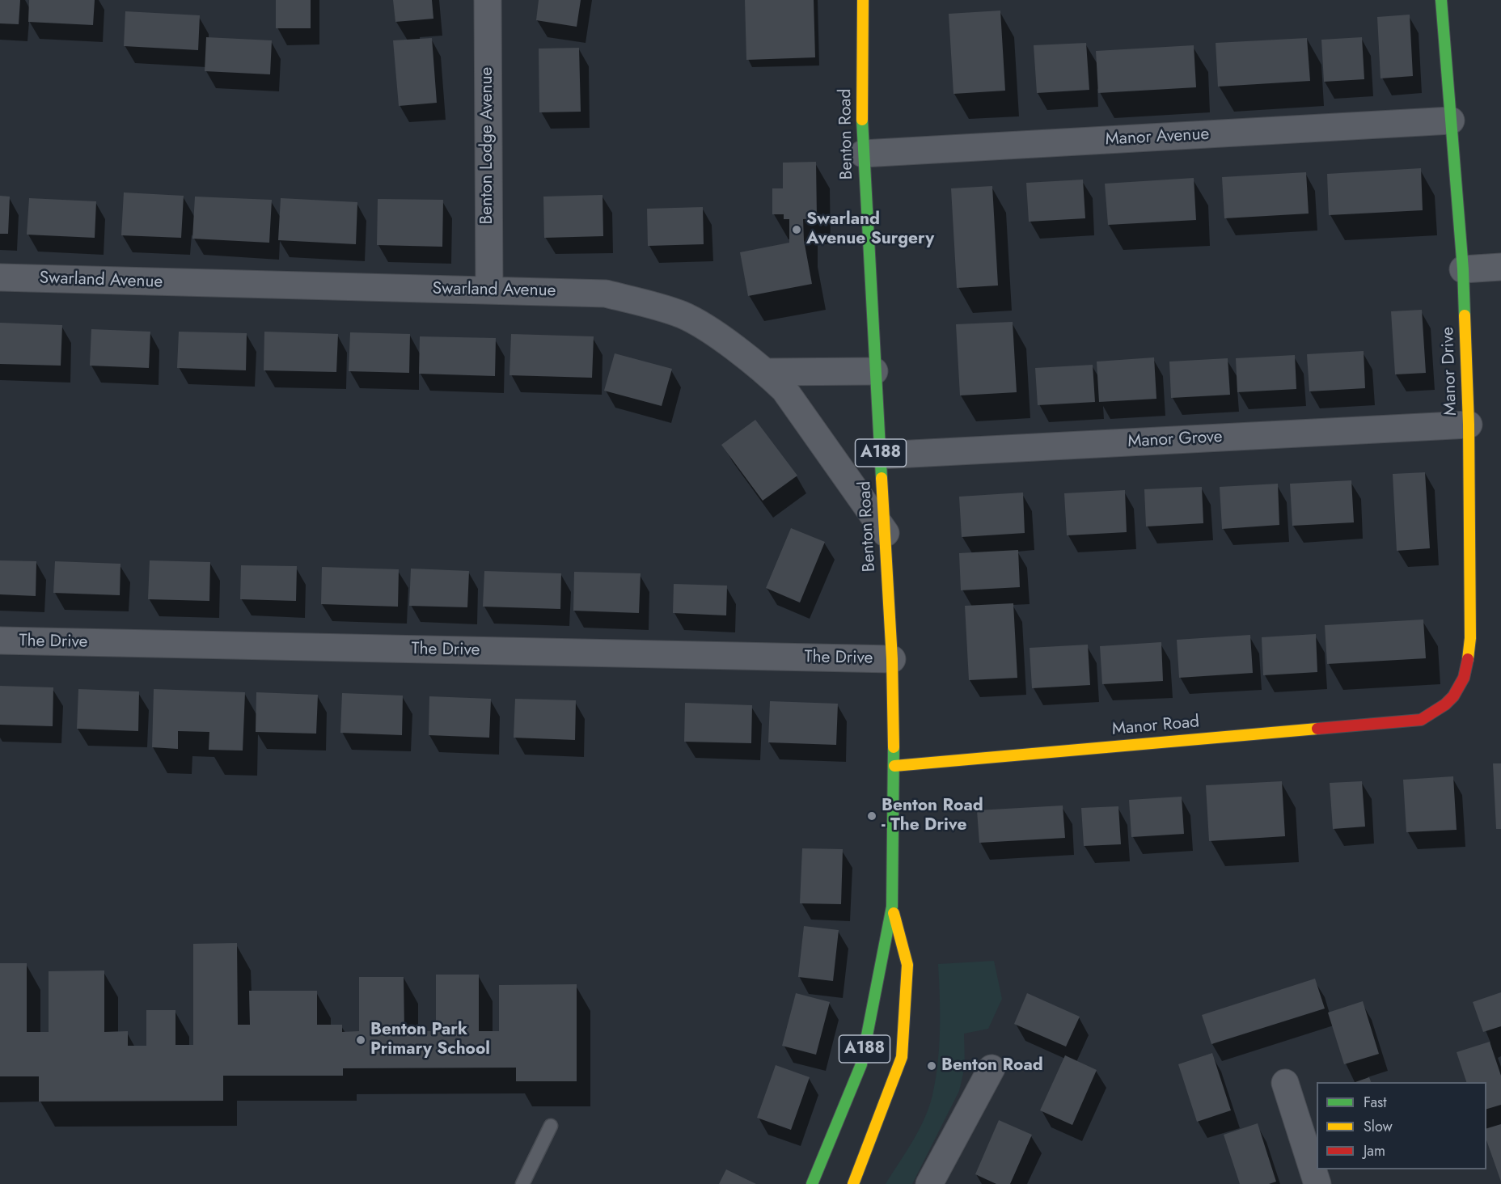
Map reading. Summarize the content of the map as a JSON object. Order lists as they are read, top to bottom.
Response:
{
  "streets": {
    "main road": [
      "Benton Road",
      "Manor Drive",
      "A188",
      "Manor Road"
    ],
    "street": [
      "Manor Avenue",
      "Benton Lodge Avenue",
      "Swarland Avenue",
      "Manor Grove",
      "The Drive"
    ]
  },
  "crossings": [
    ["Benton Road", "Manor Avenue"],
    ["Benton Road", "Swarland Avenue"],
    ["Benton Road", "Manor Grove"],
    ["Benton Road", "The Drive"],
    ["Benton Road", "Manor Road"],
    ["Manor Avenue", "Manor Drive"],
    ["Benton Lodge Avenue", "Swarland Avenue"],
    ["Manor Drive", "Manor Grove"],
    ["Manor Drive", "Manor Road"]
  ],
  "places": [
    "Swarland Avenue Surgery",
    "Benton Road - The Drive",
    "Benton Park Primary School",
    "Benton Road"
  ],
  "legend": ["Fast", "Slow", "Jam"]
}
